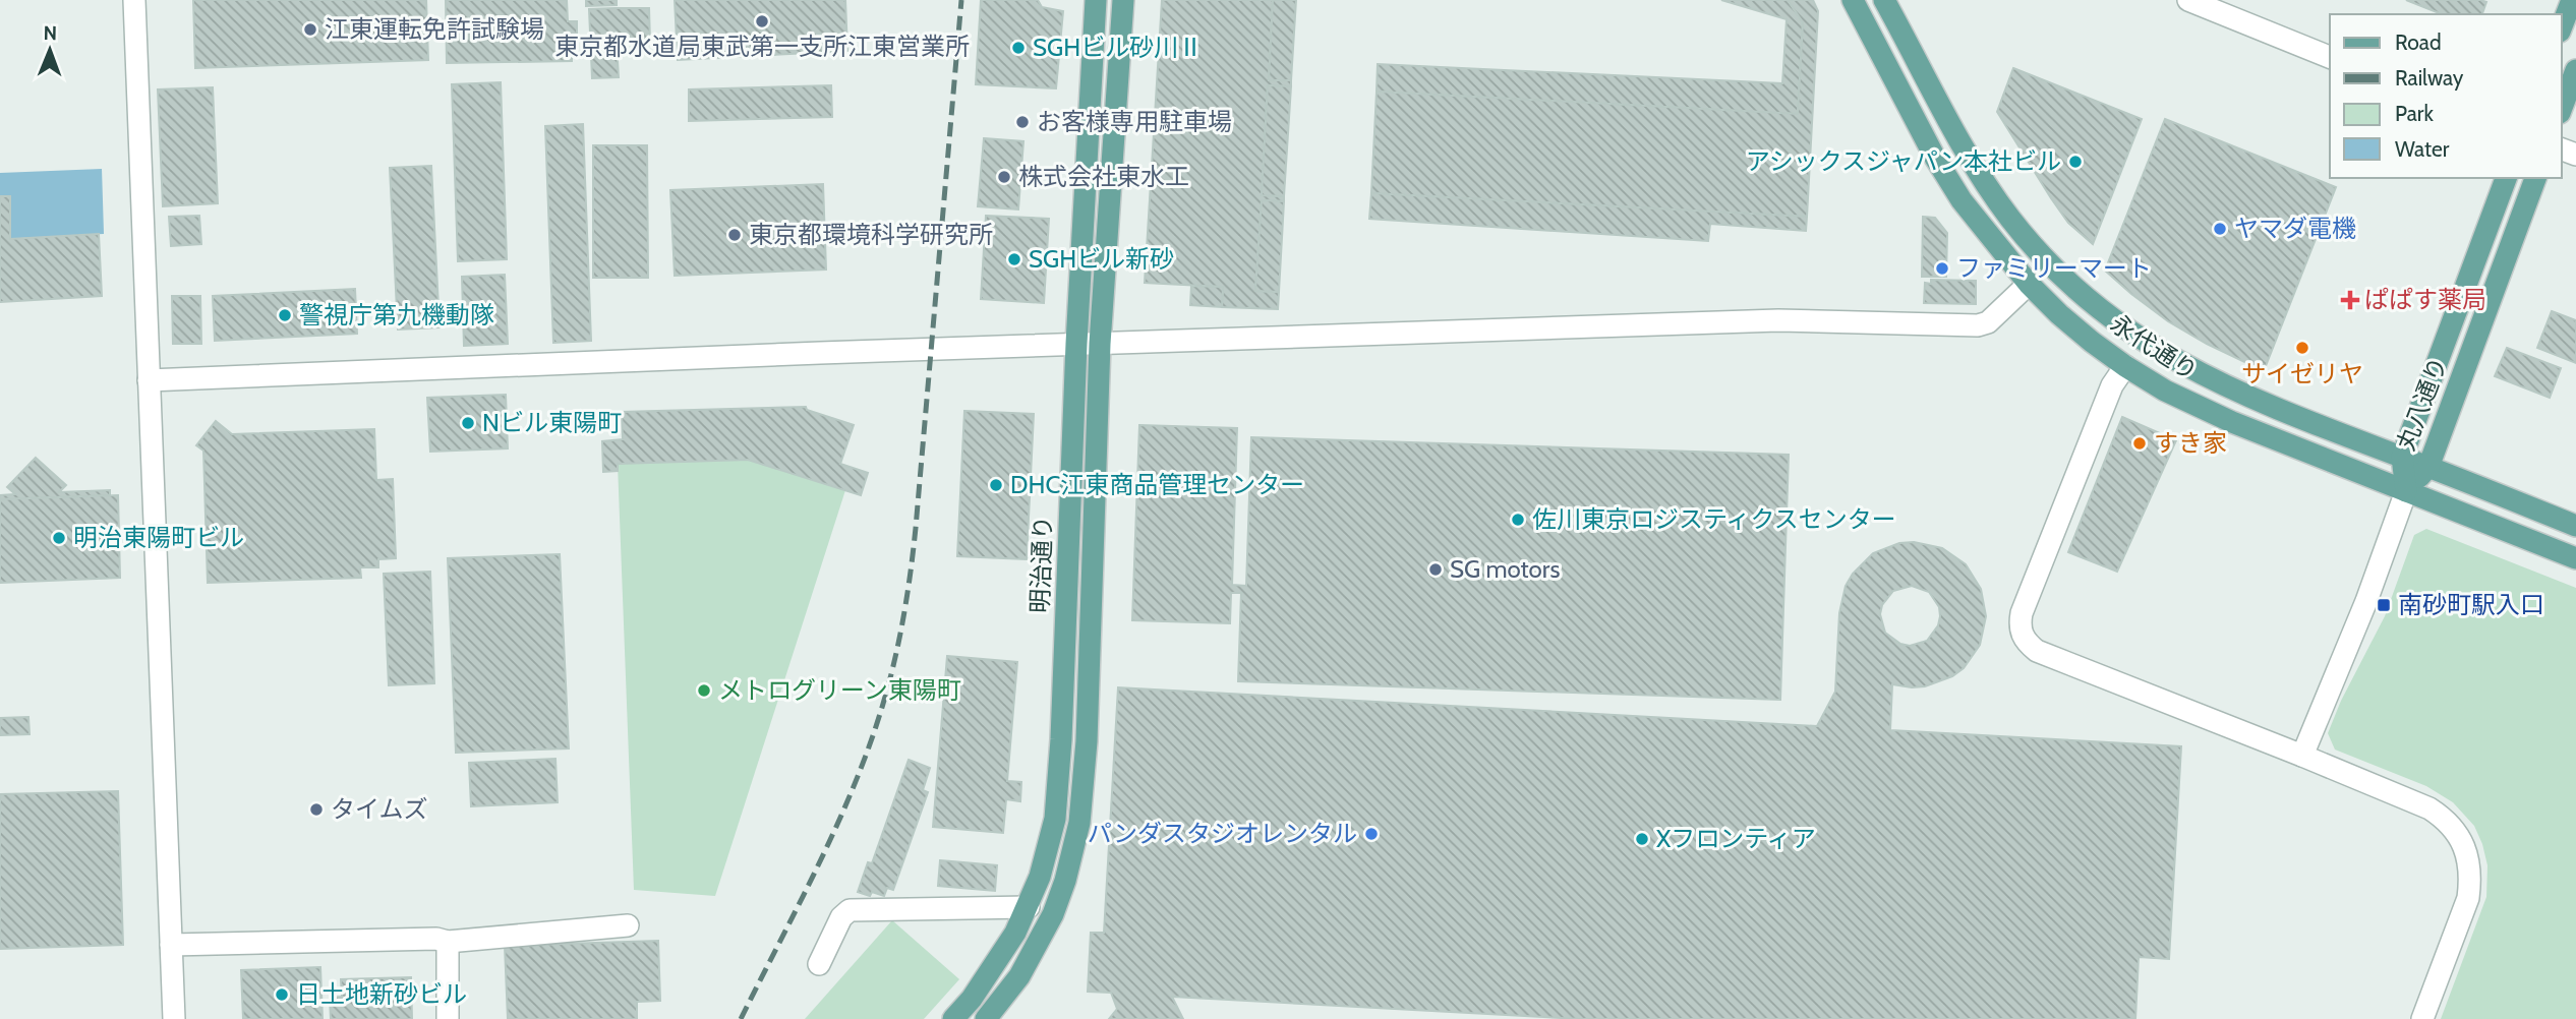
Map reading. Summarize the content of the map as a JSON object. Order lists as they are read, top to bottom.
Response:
{
  "streets": {
    "main road": ["永代通り", "丸八通り", "明治通り"]
  },
  "crossings": [
    ["永代通り", "丸八通り"]
  ],
  "places": {
    "other": [
      "東京都水道局東武第一支所江東営業所",
      "江東運転免許試験場",
      "SGHビル砂川Ⅱ",
      "お客様専用駐車場",
      "アシックスジャパン本社ビル",
      "株式会社東水工",
      "ヤマダ電機",
      "東京都環境科学研究所",
      "SGHビル新砂",
      "ファミリーマート",
      "警視庁第九機動隊",
      "サイゼリヤ",
      "Nビル東陽町",
      "すき家",
      "DHC江東商品管理センター",
      "佐川東京ロジスティクスセンター",
      "明治東陽町ビル",
      "SG motors",
      "メトログリーン東陽町",
      "タイムズ",
      "パンダスタジオレンタル",
      "Xフロンティア",
      "日土地新砂ビル"
    ],
    "health": ["ぱぱす薬局"],
    "transit": ["南砂町駅入口"]
  },
  "legend": [
    "Road",
    "Railway",
    "Park",
    "Water"
  ],
  "north": "top"
}
